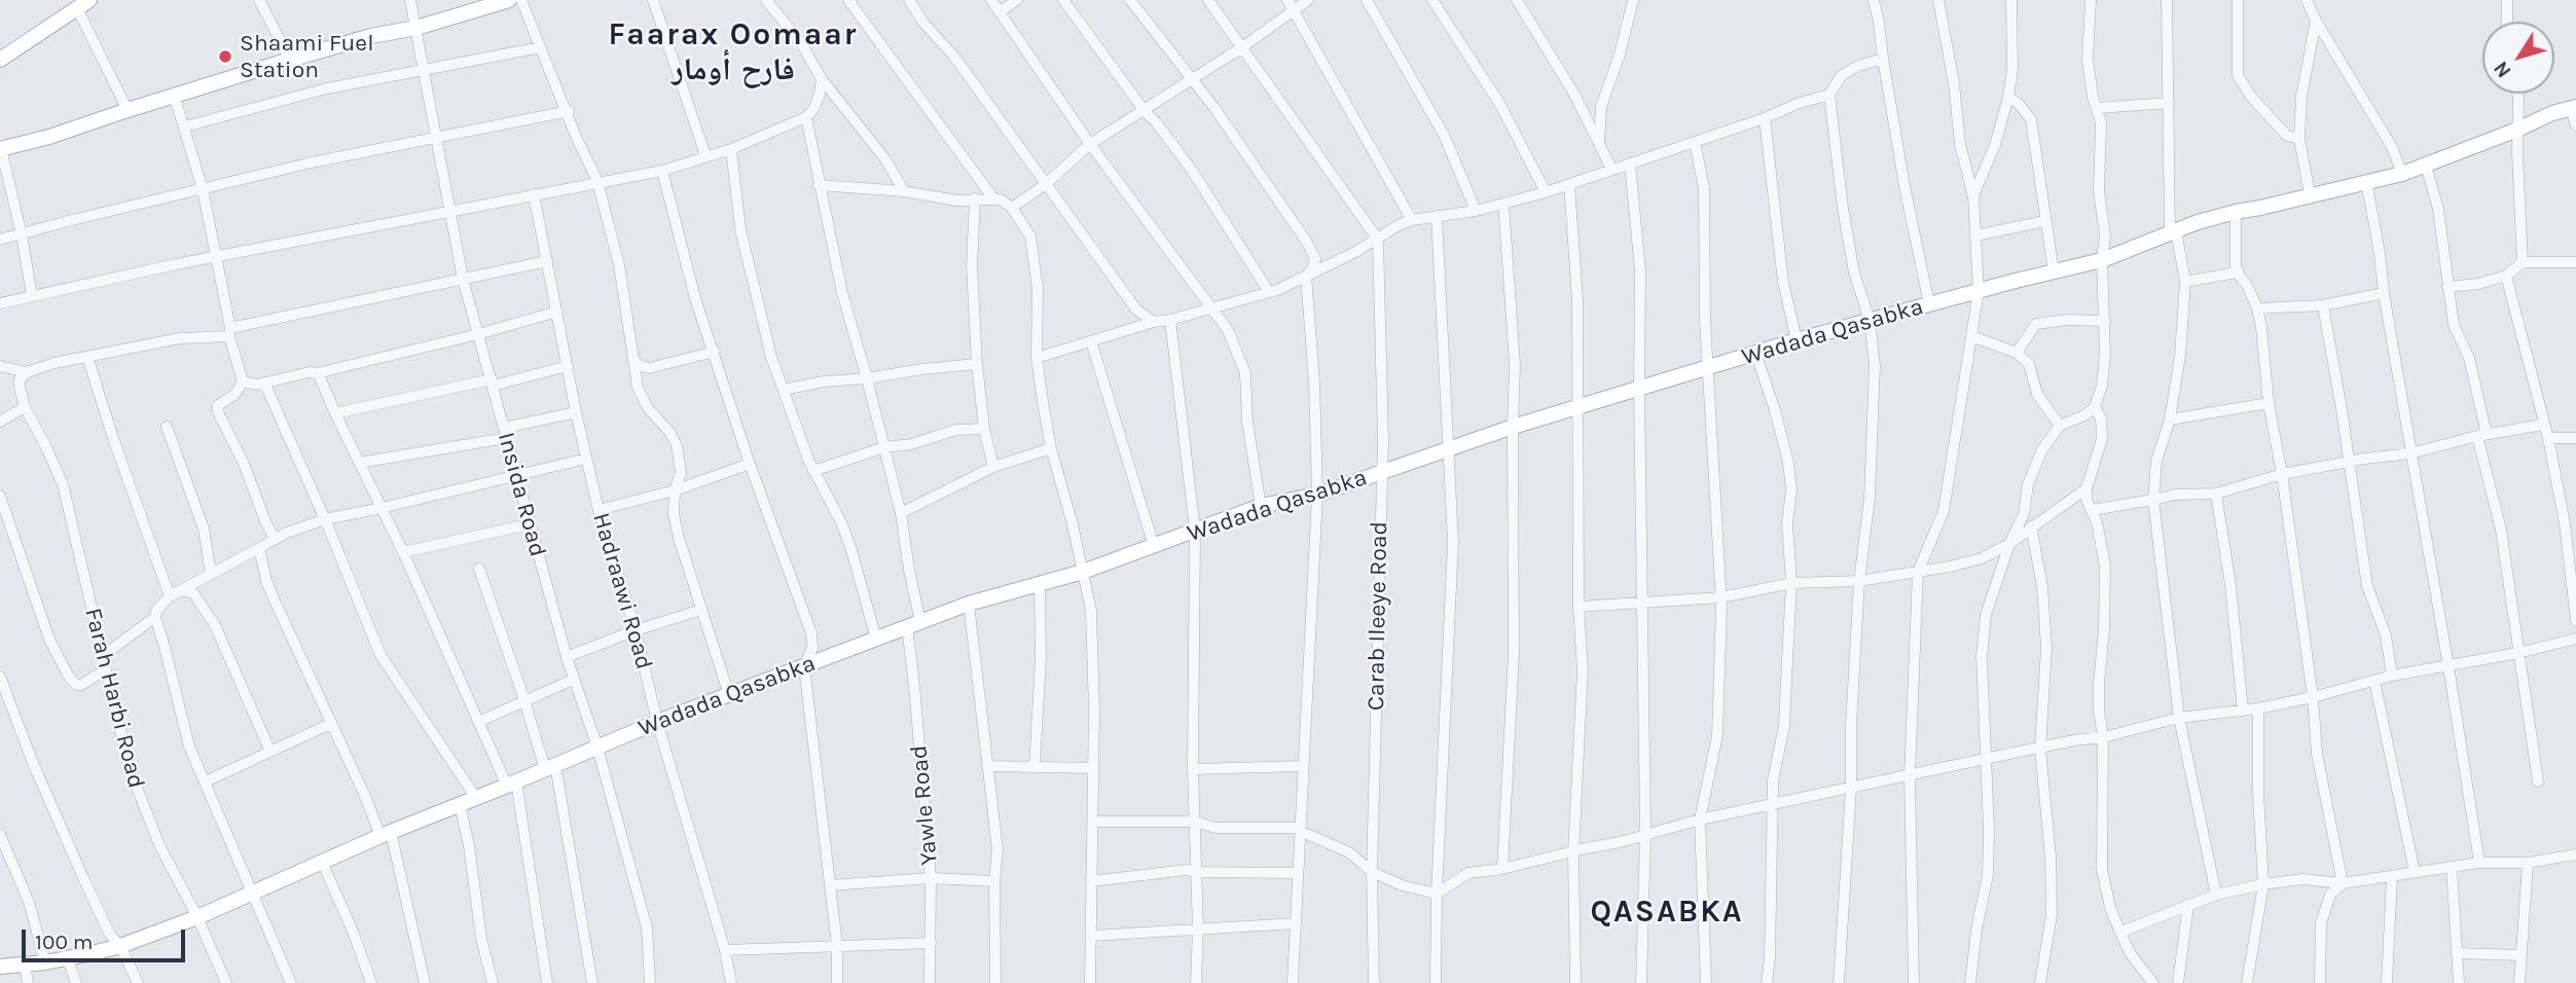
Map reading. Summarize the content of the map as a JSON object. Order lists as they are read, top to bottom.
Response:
{
  "streets": {
    "street": [
      "Wadada Qasabka",
      "Insida Road",
      "Hadraawi Road",
      "Carab Ileeye Road",
      "Farah Harbi Road",
      "Yawle Road"
    ]
  },
  "crossings": [
    ["Wadada Qasabka", "Insida Road"],
    ["Wadada Qasabka", "Hadraawi Road"],
    ["Wadada Qasabka", "Carab Ileeye Road"],
    ["Wadada Qasabka", "Farah Harbi Road"],
    ["Wadada Qasabka", "Yawle Road"]
  ],
  "districts": ["Faarax Oomaar فارح أومار", "QASABKA"],
  "places": ["Shaami Fuel Station"],
  "scale_bar": "100 m",
  "north": "bottom left"
}
